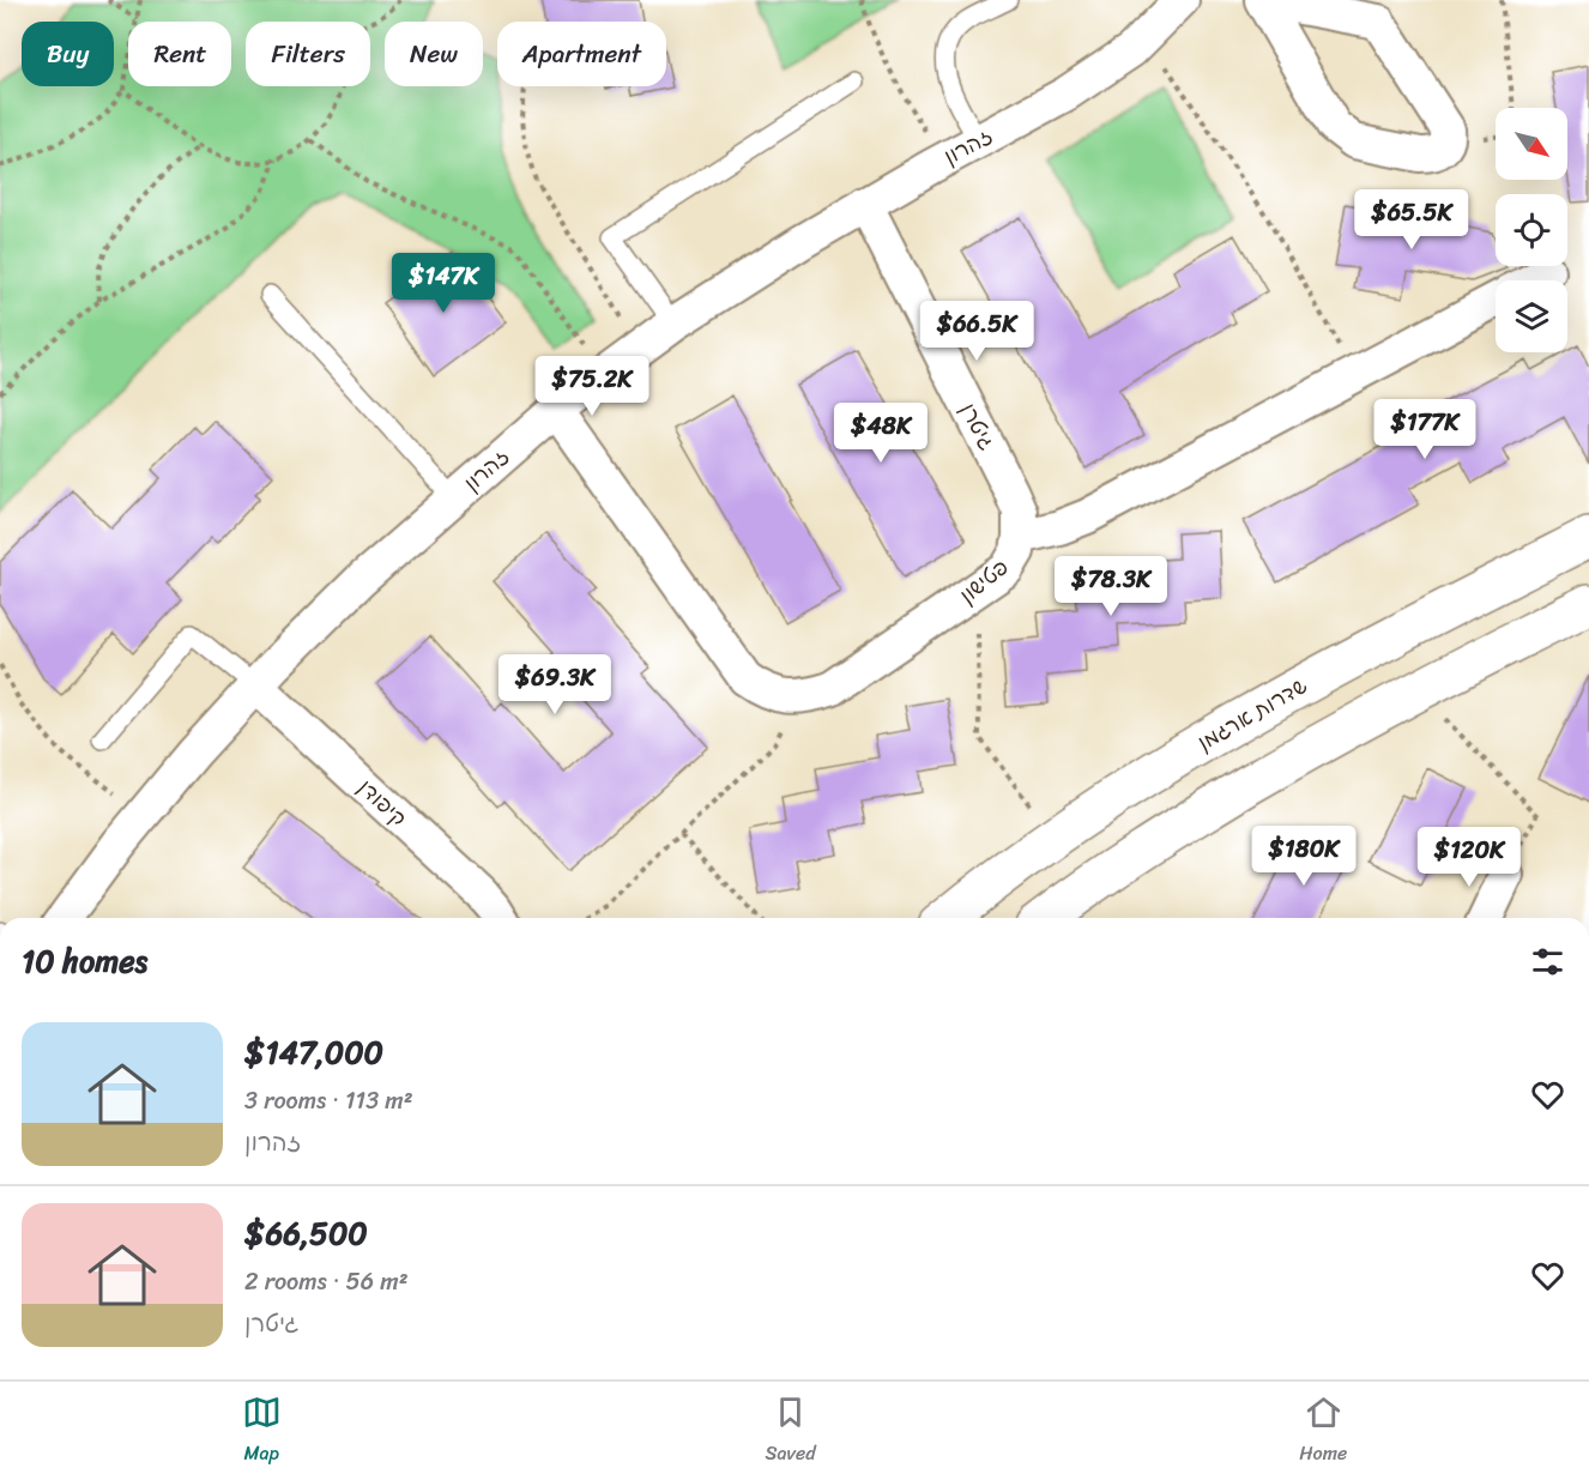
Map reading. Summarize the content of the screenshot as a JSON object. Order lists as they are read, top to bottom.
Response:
{
  "streets": {
    "street": [
      "זהרון",
      "גיטרן",
      "פטישון",
      "שדרות ארגמן",
      "קיפודן"
    ]
  },
  "crossings": [
    ["זהרון", "גיטרן"],
    ["זהרון", "קיפודן"],
    ["גיטרן", "פטישון"]
  ],
  "north": "bottom right",
  "page": {
    "chip": [
      "Buy",
      "Rent",
      "Filters",
      "New",
      "Apartment"
    ],
    "price": [
      "$65.5K",
      "$147K",
      "$66.5K",
      "$75.2K",
      "$177K",
      "$48K",
      "$78.3K",
      "$69.3K",
      "$180K",
      "$120K"
    ],
    "heading": "10 homes",
    "list": [
      {
        "name": "$147,000",
        "note": "3 rooms · 113 m² · זהרון"
      },
      {
        "name": "$66,500",
        "note": "2 rooms · 56 m² · גיטרן"
      }
    ],
    "tabs": ["Map", "Saved", "Home"]
  }
}
